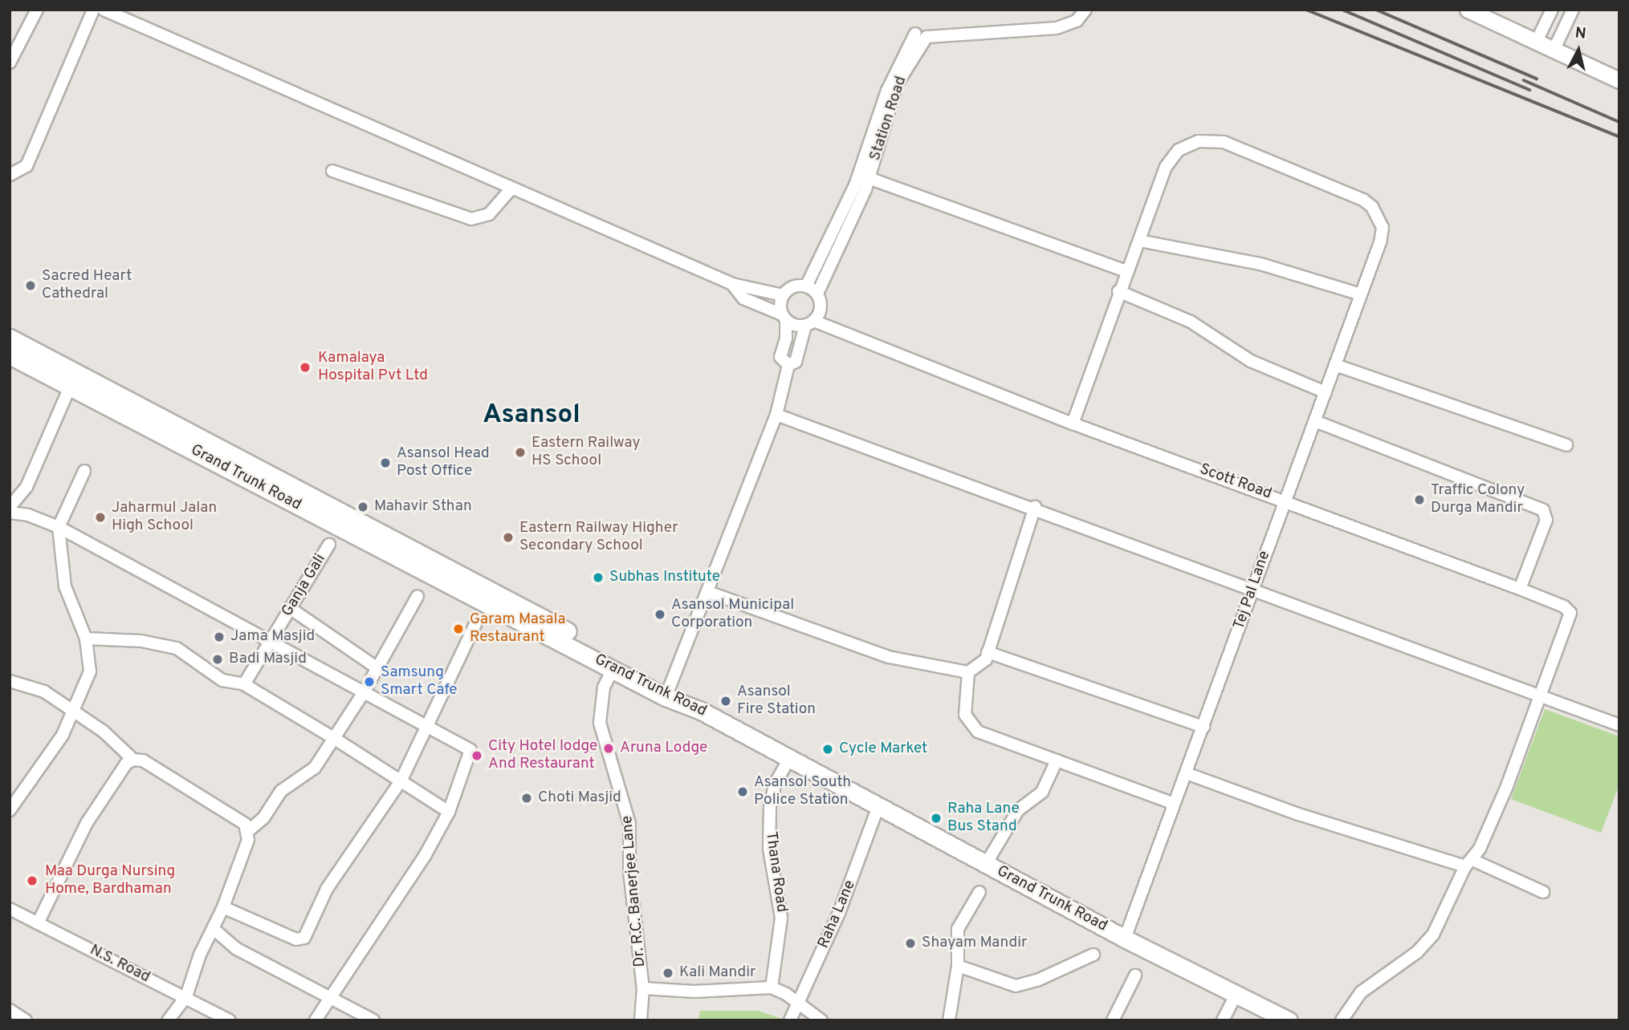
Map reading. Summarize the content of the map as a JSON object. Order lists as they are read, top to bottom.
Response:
{
  "streets": {
    "main road": ["Grand Trunk Road"],
    "street": [
      "Station Road",
      "Scott Road",
      "Ganja Gali",
      "Tej Pal Lane",
      "Thana Road",
      "Dr. R.C. Banerjee Lane",
      "Raha Lane",
      "N.S. Road"
    ]
  },
  "crossings": [
    ["Station Road", "Scott Road"],
    ["Grand Trunk Road", "Tej Pal Lane"],
    ["Grand Trunk Road", "Thana Road"],
    ["Grand Trunk Road", "Dr. R.C. Banerjee Lane"],
    ["Grand Trunk Road", "Raha Lane"],
    ["Scott Road", "Tej Pal Lane"]
  ],
  "districts": ["Asansol"],
  "places": [
    "Sacred Heart Cathedral",
    "Kamalaya Hospital Pvt Ltd",
    "Eastern Railway HS School",
    "Asansol Head Post Office",
    "Traffic Colony Durga Mandir",
    "Mahavir Sthan",
    "Jaharmul Jalan High School",
    "Eastern Railway Higher Secondary School",
    "Subhas Institute",
    "Asansol Municipal Corporation",
    "Garam Masala Restaurant",
    "Jama Masjid",
    "Badi Masjid",
    "Samsung Smart Cafe",
    "Asansol Fire Station",
    "Aruna Lodge",
    "Cycle Market",
    "City Hotel lodge And Restaurant",
    "Asansol South Police Station",
    "Choti Masjid",
    "Raha Lane Bus Stand",
    "Maa Durga Nursing Home, Bardhaman",
    "Shayam Mandir",
    "Kali Mandir"
  ],
  "north": "top"
}
